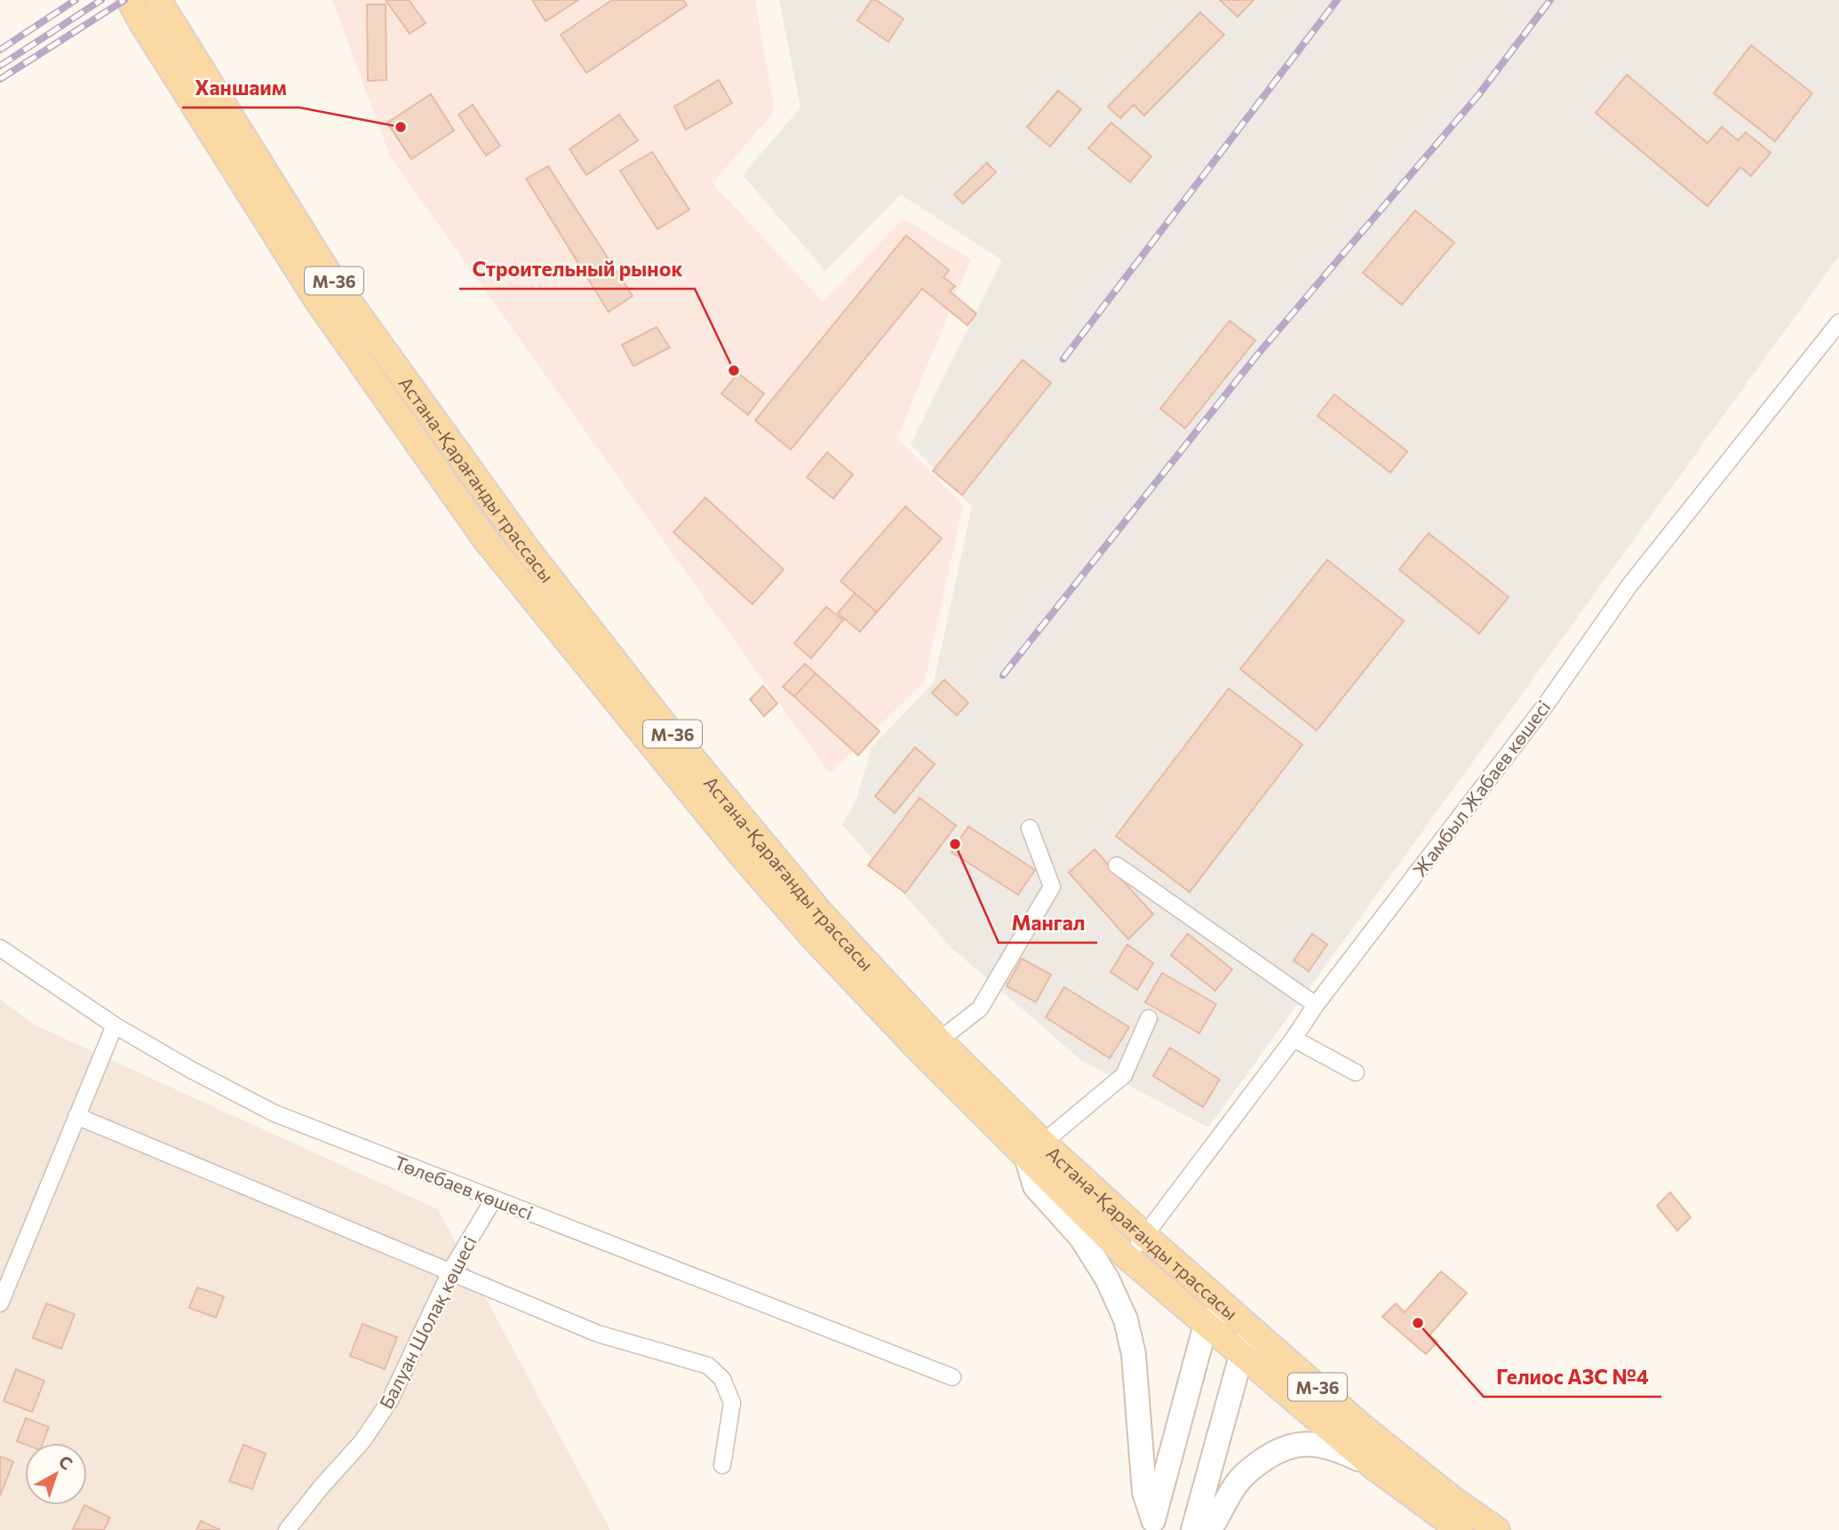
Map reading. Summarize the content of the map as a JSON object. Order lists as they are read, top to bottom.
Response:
{
  "streets": {
    "main road": ["M-36", "Астана-Қарағанды трассасы"],
    "street": ["Жамбыл Жабаев көшесі", "Төлебаев көшесі", "Балуан Шолақ көшесі"]
  },
  "crossings": [
    ["Астана-Қарағанды трассасы", "Жамбыл Жабаев көшесі"],
    ["Төлебаев көшесі", "Балуан Шолақ көшесі"]
  ],
  "places": [
    "Ханшаим",
    "Строительный рынок",
    "Мангал",
    "Гелиос АЗС №4"
  ],
  "north": "top right"
}
